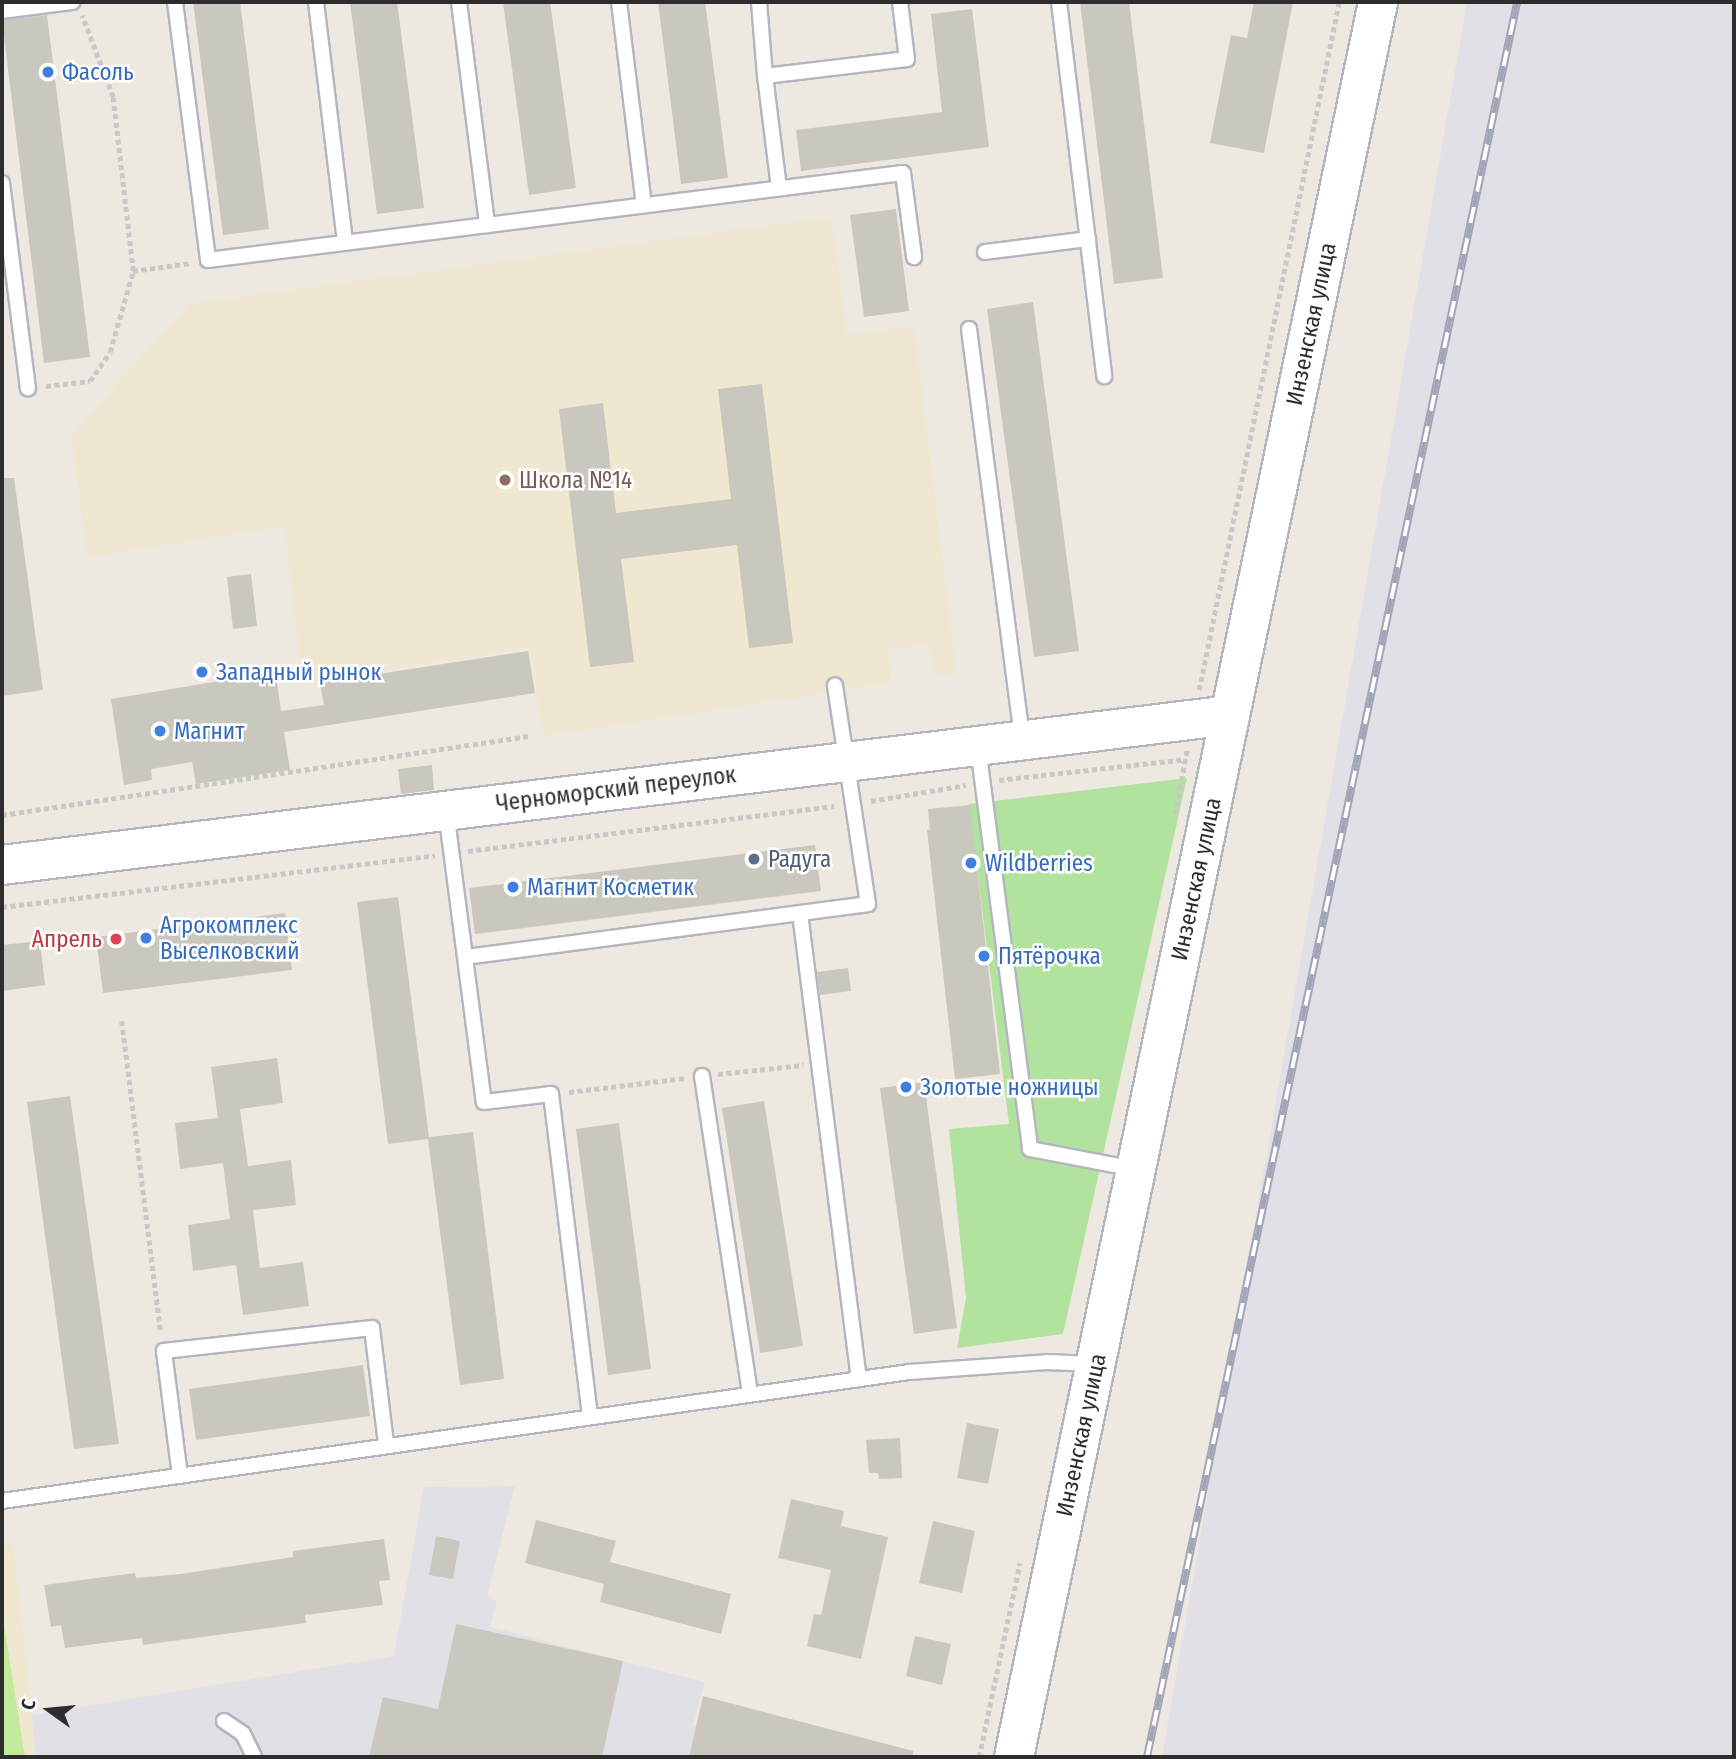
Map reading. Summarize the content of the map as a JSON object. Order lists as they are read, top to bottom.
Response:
{
  "streets": {
    "street": ["Инзенская улица", "Черноморский переулок"]
  },
  "crossings": [
    ["Инзенская улица", "Черноморский переулок"]
  ],
  "places": [
    "Фасоль",
    "Школа №14",
    "Западный рынок",
    "Магнит",
    "Радуга",
    "Wildberries",
    "Магнит Косметик",
    "Агрокомплекс Выселковский",
    "Апрель",
    "Пятёрочка",
    "Золотые ножницы"
  ],
  "north": "left"
}
